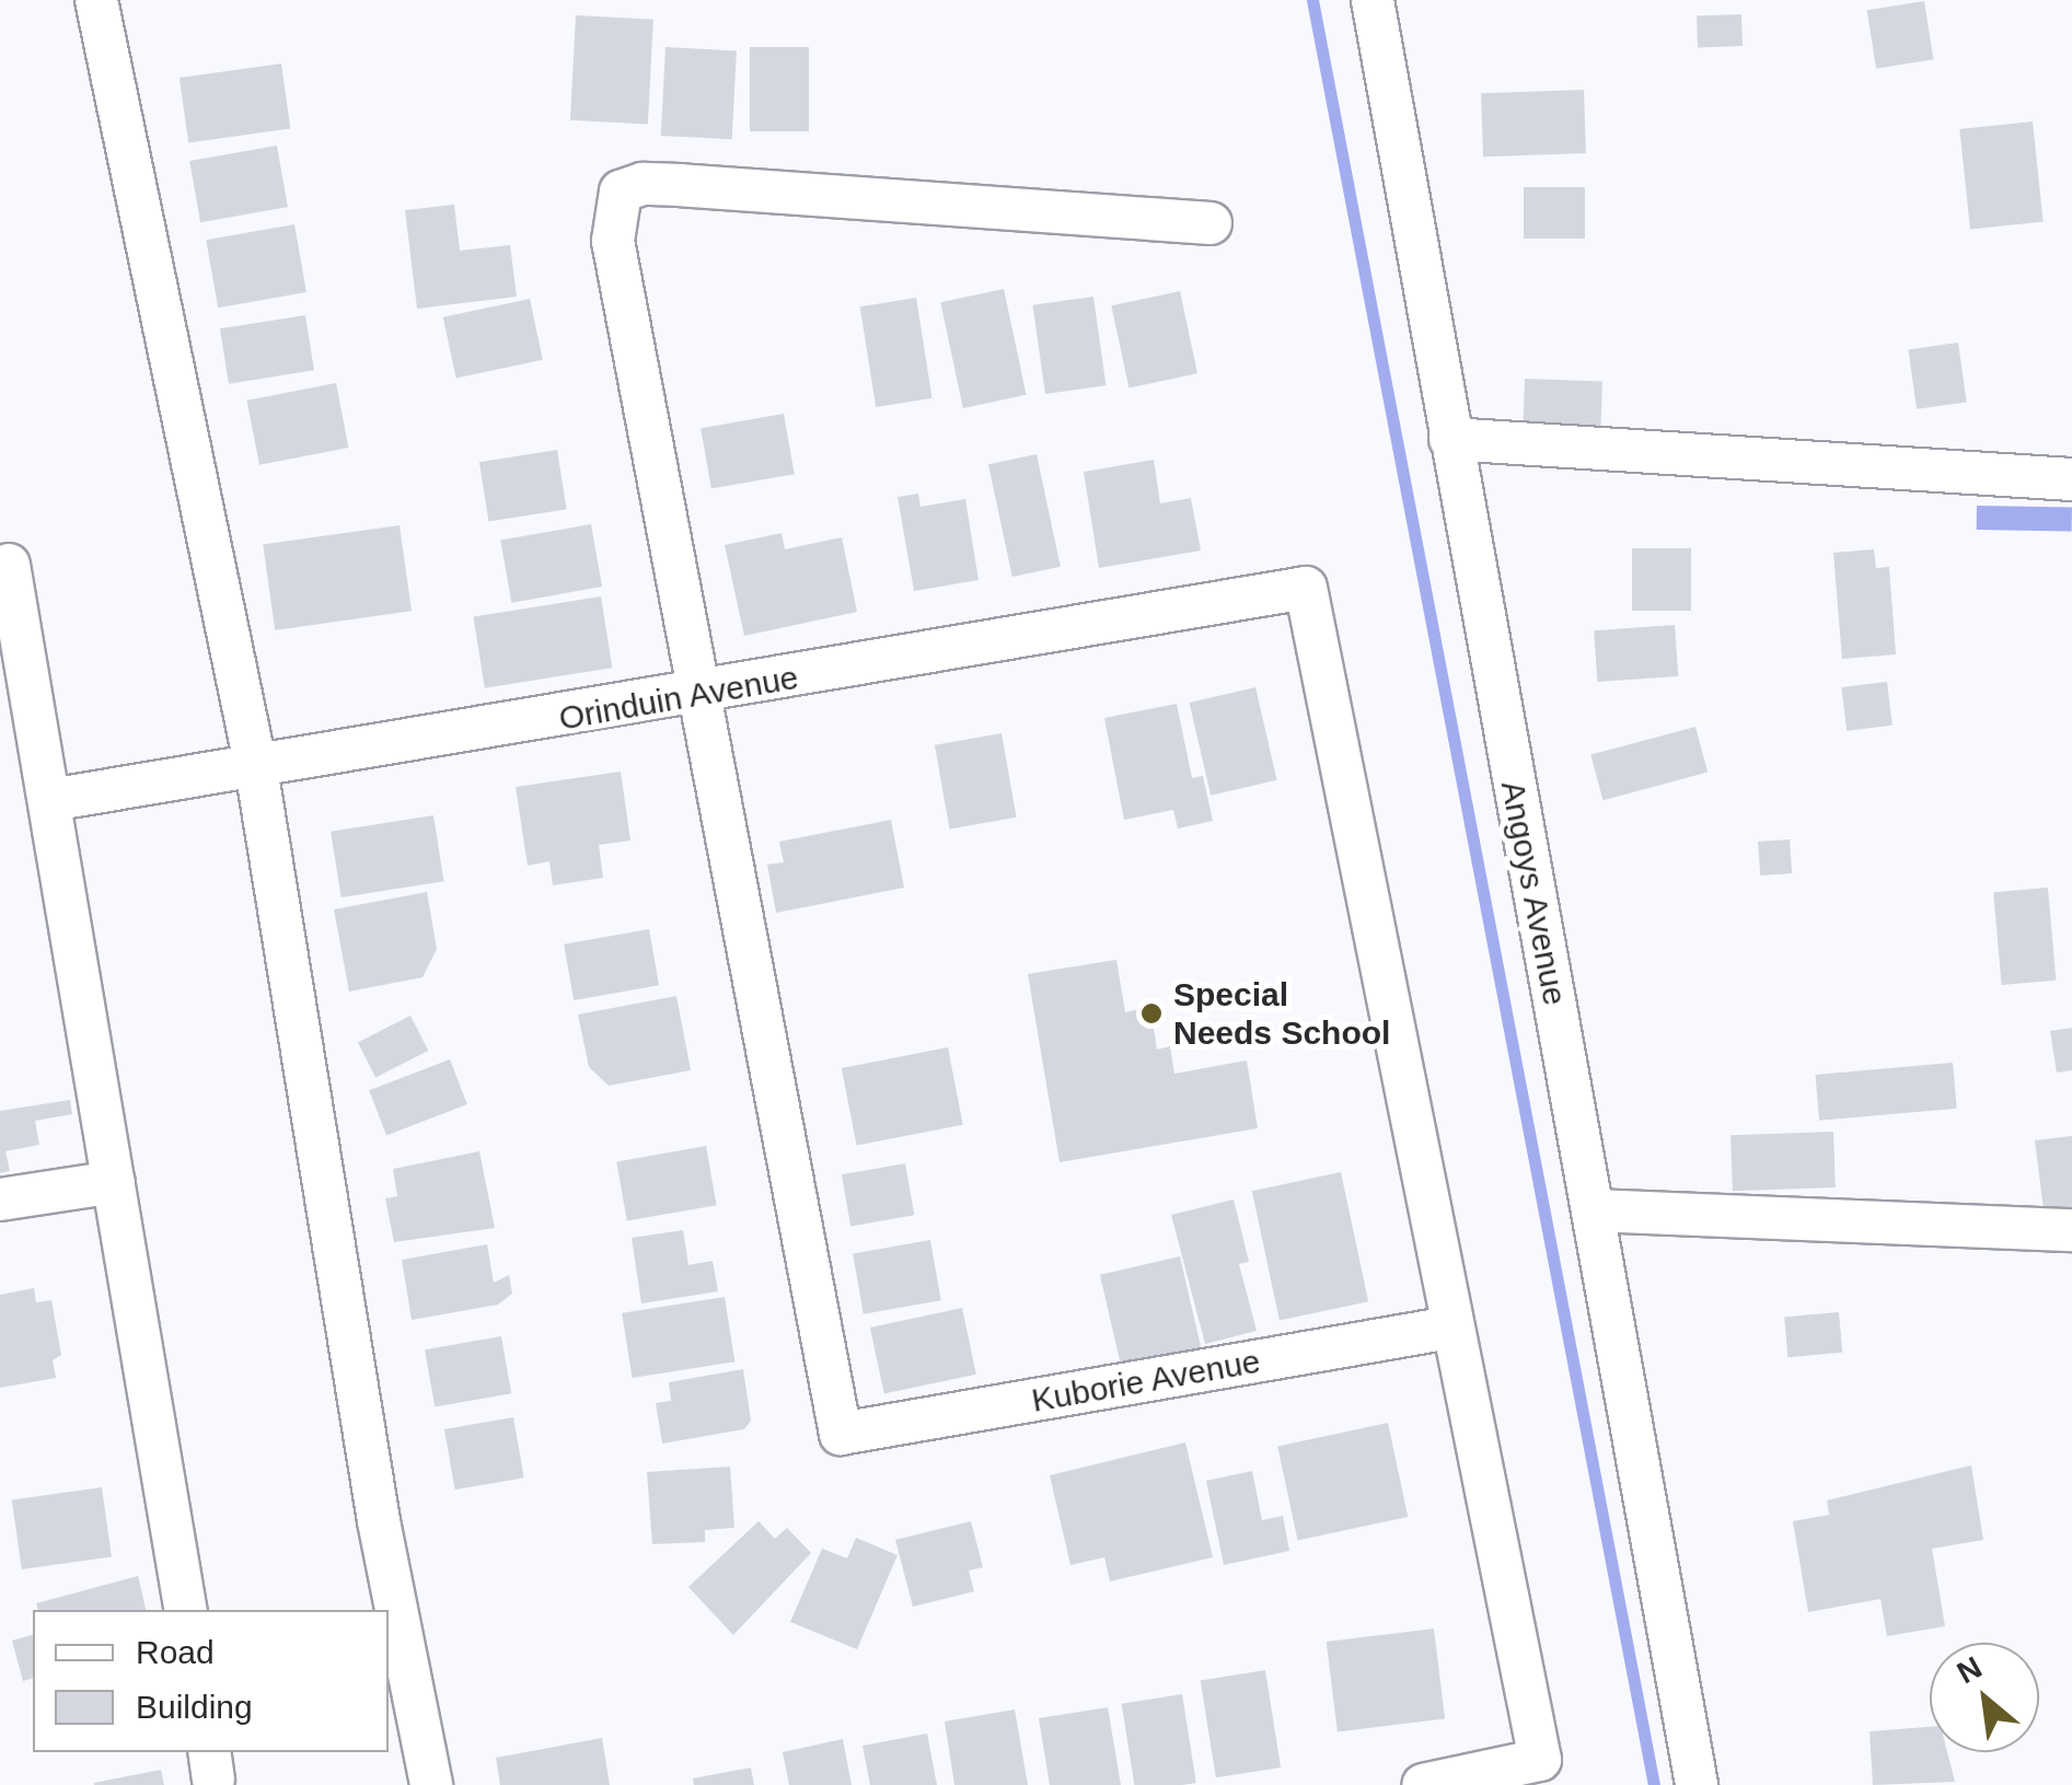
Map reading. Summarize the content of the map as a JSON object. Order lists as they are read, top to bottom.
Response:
{
  "streets": {
    "street": ["Orinduin Avenue", "Angoys Avenue", "Kuborie Avenue"]
  },
  "crossings": [
    ["Orinduin Avenue", "Kuborie Avenue"]
  ],
  "places": ["Special Needs School"],
  "legend": ["Road", "Building"],
  "north": "top left"
}
